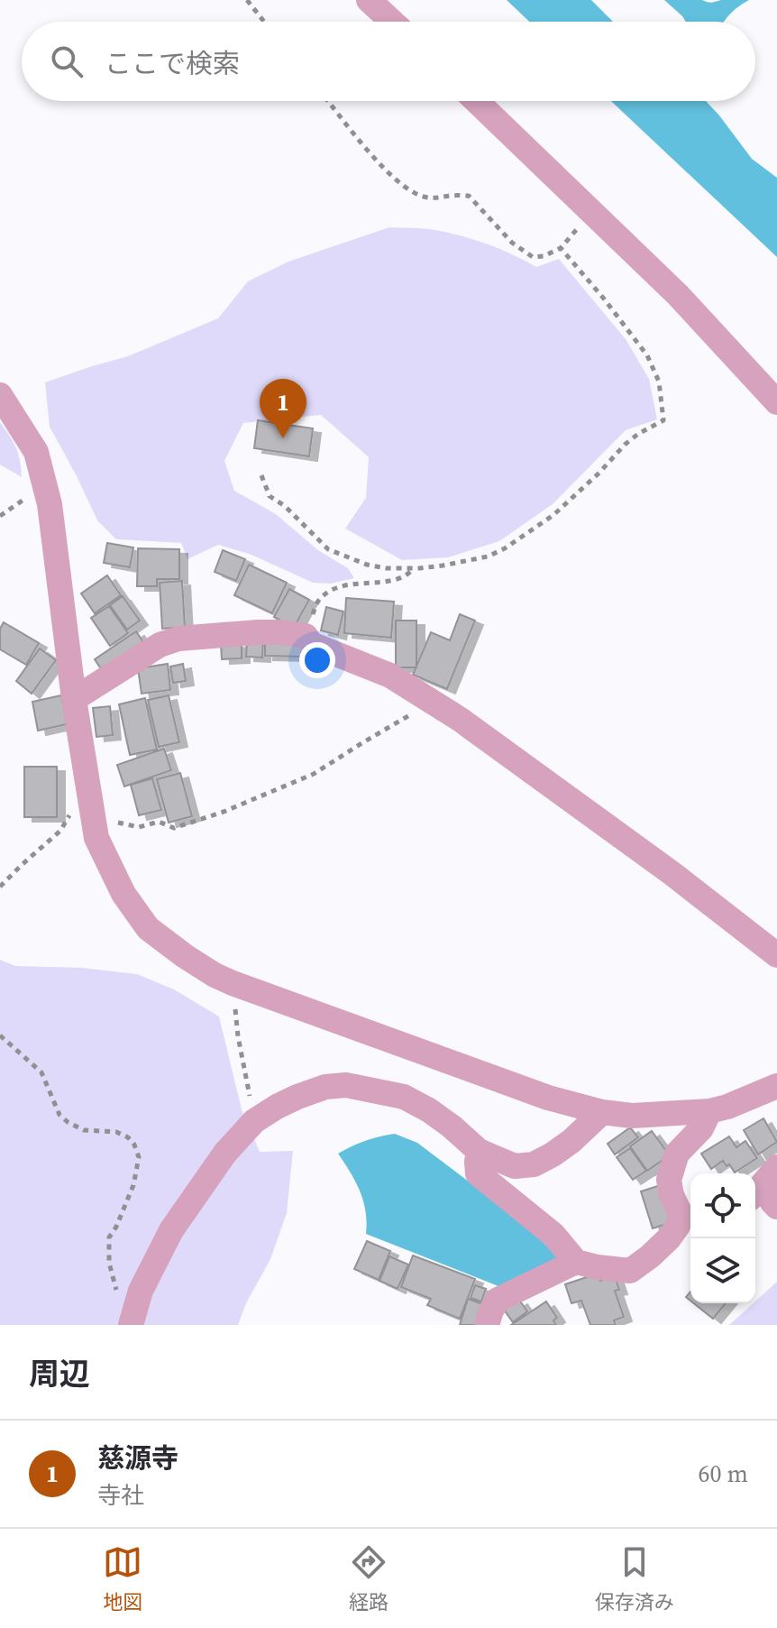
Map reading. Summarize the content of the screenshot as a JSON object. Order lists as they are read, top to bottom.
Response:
{
  "page": {
    "search": "ここで検索",
    "pins": "1",
    "heading": "周辺",
    "list": [
      {
        "mark": "1",
        "name": "慈源寺",
        "note": "寺社",
        "value": "60 m"
      }
    ],
    "nav": ["地図", "経路", "保存済み"]
  }
}
